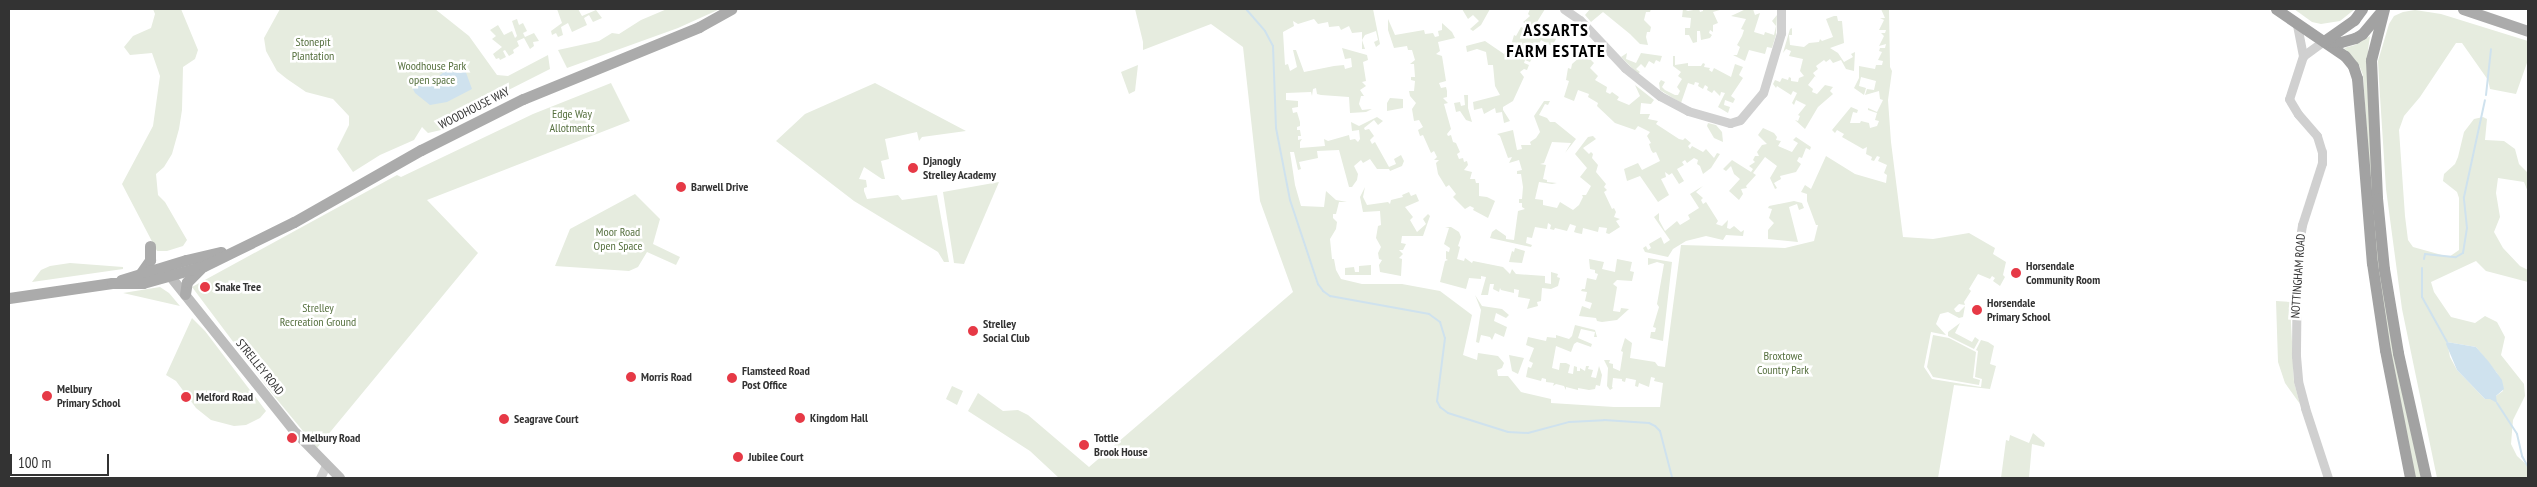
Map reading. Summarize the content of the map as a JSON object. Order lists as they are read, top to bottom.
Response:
{
  "streets": {
    "main road": ["WOODHOUSE WAY", "STRELLEY ROAD"],
    "street": ["NOTTINGHAM ROAD"]
  },
  "crossings": [
    ["WOODHOUSE WAY", "STRELLEY ROAD"]
  ],
  "districts": ["ASSARTS FARM ESTATE"],
  "parks": [
    "Stonepit Plantation",
    "Woodhouse Park open space",
    "Edge Way Allotments",
    "Moor Road Open Space",
    "Strelley Recreation Ground",
    "Broxtowe Country Park"
  ],
  "places": [
    "Djanogly Strelley Academy",
    "Barwell Drive",
    "Horsendale Community Room",
    "Snake Tree",
    "Horsendale Primary School",
    "Strelley Social Club",
    "Morris Road",
    "Flamsteed Road Post Office",
    "Melbury Primary School",
    "Melford Road",
    "Kingdom Hall",
    "Seagrave Court",
    "Melbury Road",
    "Tottle Brook House",
    "Jubilee Court"
  ],
  "scale_bar": "100 m"
}
